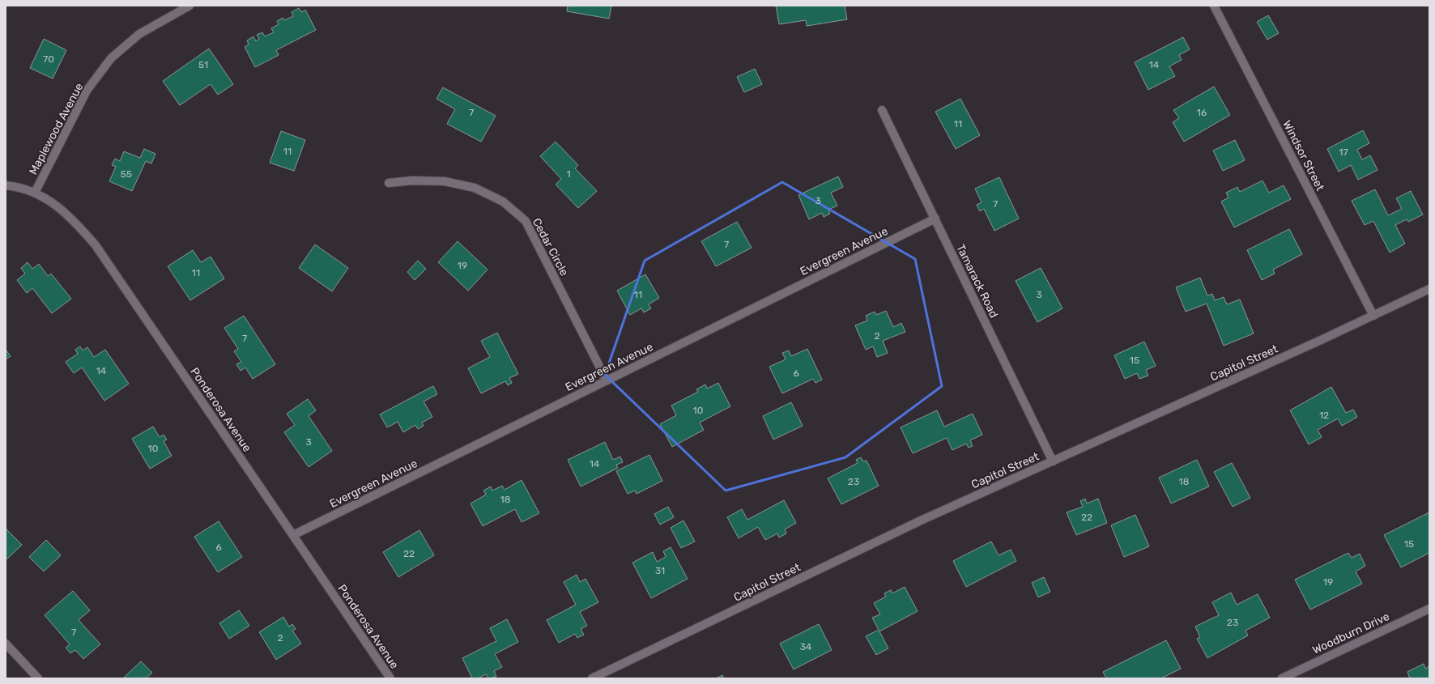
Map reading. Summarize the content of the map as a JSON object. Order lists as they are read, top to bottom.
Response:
{
  "streets": {
    "street": [
      "Maplewood Avenue",
      "Windsor Street",
      "Cedar Circle",
      "Evergreen Avenue",
      "Tamarack Road",
      "Capitol Street",
      "Ponderosa Avenue",
      "Woodburn Drive"
    ]
  },
  "crossings": [
    ["Maplewood Avenue", "Ponderosa Avenue"],
    ["Windsor Street", "Capitol Street"],
    ["Cedar Circle", "Evergreen Avenue"],
    ["Evergreen Avenue", "Tamarack Road"],
    ["Evergreen Avenue", "Ponderosa Avenue"],
    ["Tamarack Road", "Capitol Street"]
  ],
  "house_numbers": [
    "70",
    "51",
    "14",
    "7",
    "16",
    "11",
    "11",
    "17",
    "55",
    "1",
    "3",
    "7",
    "7",
    "19",
    "11",
    "11",
    "3",
    "2",
    "7",
    "15",
    "14",
    "6",
    "10",
    "12",
    "3",
    "10",
    "14",
    "23",
    "18",
    "18",
    "22",
    "15",
    "6",
    "22",
    "31",
    "19",
    "23",
    "7",
    "2",
    "34"
  ]
}
